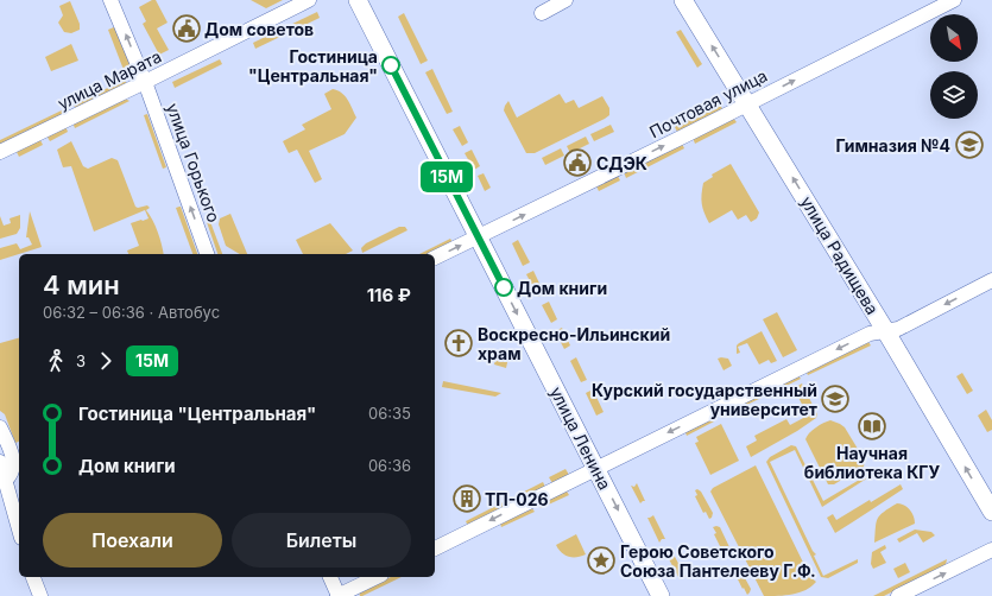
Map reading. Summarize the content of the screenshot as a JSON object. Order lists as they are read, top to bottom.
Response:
{
  "streets": {
    "main road": ["улица Радищева", "улица Ленина"],
    "street": ["улица Марата", "Почтовая улица", "улица Горького"]
  },
  "crossings": [
    ["улица Марата", "улица Горького"],
    ["Почтовая улица", "улица Радищева"],
    ["Почтовая улица", "улица Ленина"]
  ],
  "one_way": [
    "Почтовая улица",
    "улица Горького",
    "улица Радищева",
    "улица Ленина"
  ],
  "places": {
    "public building": ["Дом советов", "СДЭК"],
    "other": ["Гостиница \"Центральная\"", "Дом книги"],
    "school or university": ["Гимназия №4", "Курский государственный университет"],
    "church": ["Воскресно-Ильинский храм"],
    "library": ["Научная библиотека КГУ"],
    "building": ["ТП-026"],
    "place": ["Герою Советского Союза Пантелееву Г.Ф."]
  },
  "lines": ["bus line 15М"],
  "north": "bottom right",
  "page": {
    "on_map": "15М",
    "heading": ["4 мин", "06:32 – 06:36 · Автобус", "116 ₽"],
    "legs": ["3", "15М"],
    "list": [
      {
        "name": "Гостиница \"Центральная\"",
        "value": "06:35"
      },
      {
        "name": "Дом книги",
        "value": "06:36"
      }
    ],
    "buttons": ["Поехали", "Билеты"]
  }
}
